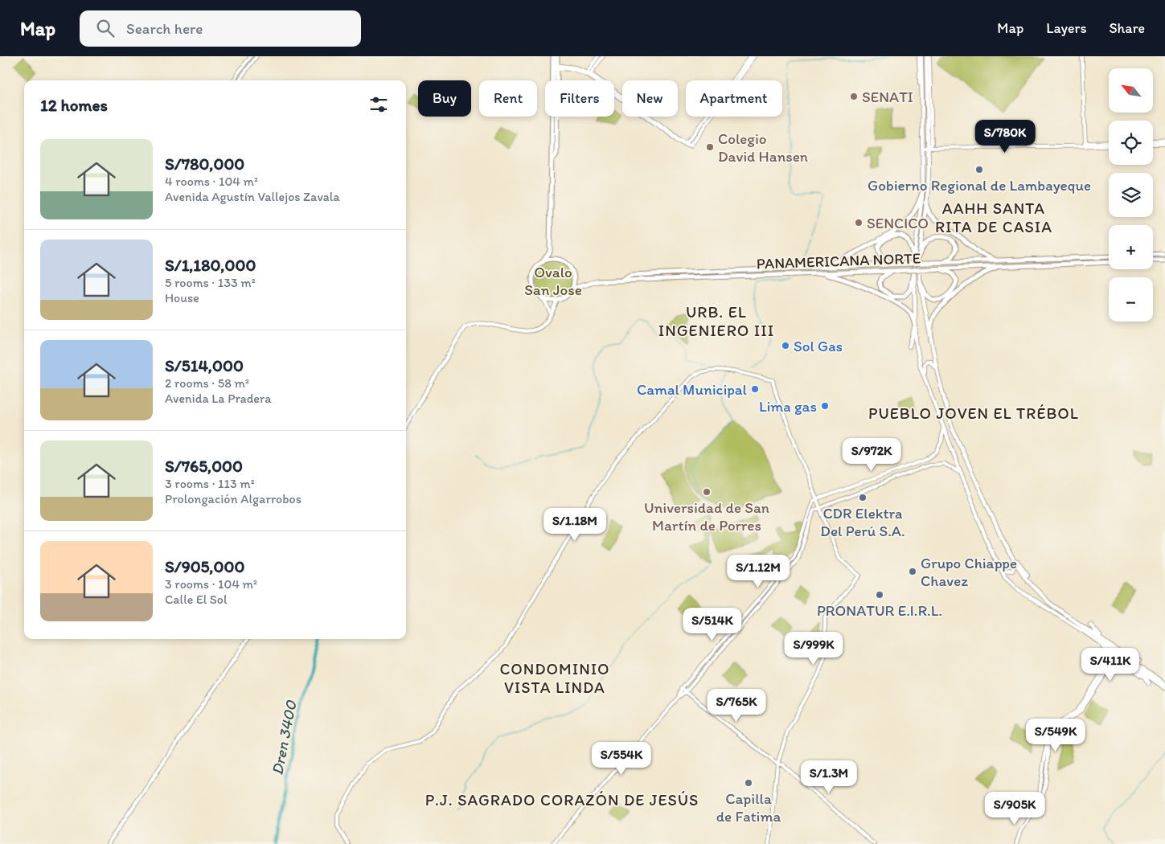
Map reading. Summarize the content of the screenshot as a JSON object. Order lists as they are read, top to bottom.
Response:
{
  "streets": {
    "highway": ["PANAMERICANA NORTE"]
  },
  "districts": [
    "AAHH SANTA RITA DE CASIA",
    "URB. EL INGENIERO III",
    "PUEBLO JOVEN EL TRÉBOL",
    "CONDOMINIO VISTA LINDA",
    "P.J. SAGRADO CORAZÓN DE JESÚS"
  ],
  "water": ["Dren 3400"],
  "parks": ["Ovalo San Jose"],
  "places": [
    "SENATI",
    "Colegio David Hansen",
    "Gobierno Regional de Lambayeque",
    "SENCICO",
    "Sol Gas",
    "Camal Municipal",
    "Lima gas",
    "Universidad de San Martín de Porres",
    "CDR Elektra Del Perú S.A.",
    "Grupo Chiappe Chavez",
    "PRONATUR E.I.R.L.",
    "Capilla de Fatima"
  ],
  "north": "top left",
  "page": {
    "header": "Map",
    "search": "Search here",
    "nav": ["Map", "Layers", "Share"],
    "map_buttons": ["+", "−"],
    "chip": [
      "Buy",
      "Rent",
      "Filters",
      "New",
      "Apartment"
    ],
    "heading": "12 homes",
    "price": [
      "S/780K",
      "S/972K",
      "S/1.18M",
      "S/1.12M",
      "S/514K",
      "S/999K",
      "S/411K",
      "S/765K",
      "S/549K",
      "S/554K",
      "S/1.3M",
      "S/905K"
    ],
    "list": [
      {
        "name": "S/780,000",
        "note": "4 rooms · 104 m² · Avenida Agustín Vallejos Zavala"
      },
      {
        "name": "S/1,180,000",
        "note": "5 rooms · 133 m² · House"
      },
      {
        "name": "S/514,000",
        "note": "2 rooms · 58 m² · Avenida La Pradera"
      },
      {
        "name": "S/765,000",
        "note": "3 rooms · 113 m² · Prolongación Algarrobos"
      },
      {
        "name": "S/905,000",
        "note": "3 rooms · 104 m² · Calle El Sol"
      }
    ]
  }
}
